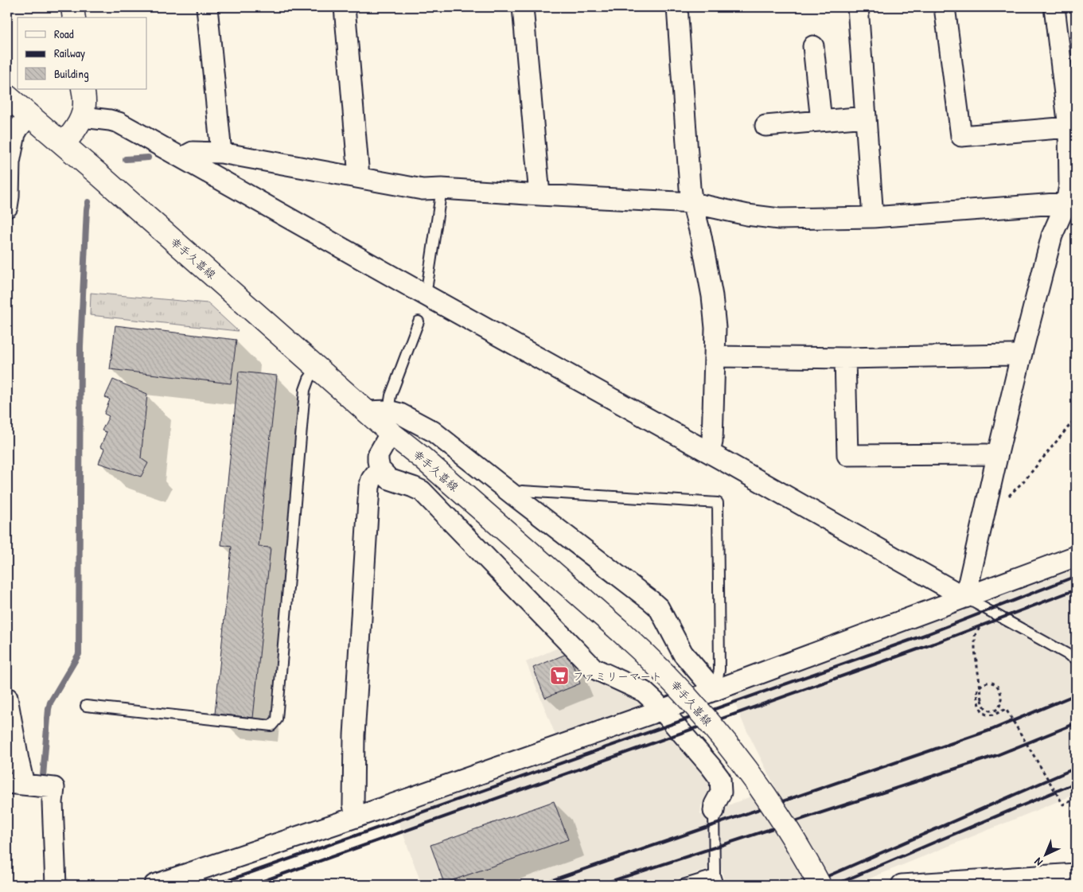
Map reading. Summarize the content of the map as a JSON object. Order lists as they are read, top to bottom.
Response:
{
  "streets": {
    "main road": ["幸手久喜線"]
  },
  "places": {
    "supermarket": ["ファミリーマート"]
  },
  "legend": ["Road", "Railway", "Building"],
  "north": "bottom left"
}
